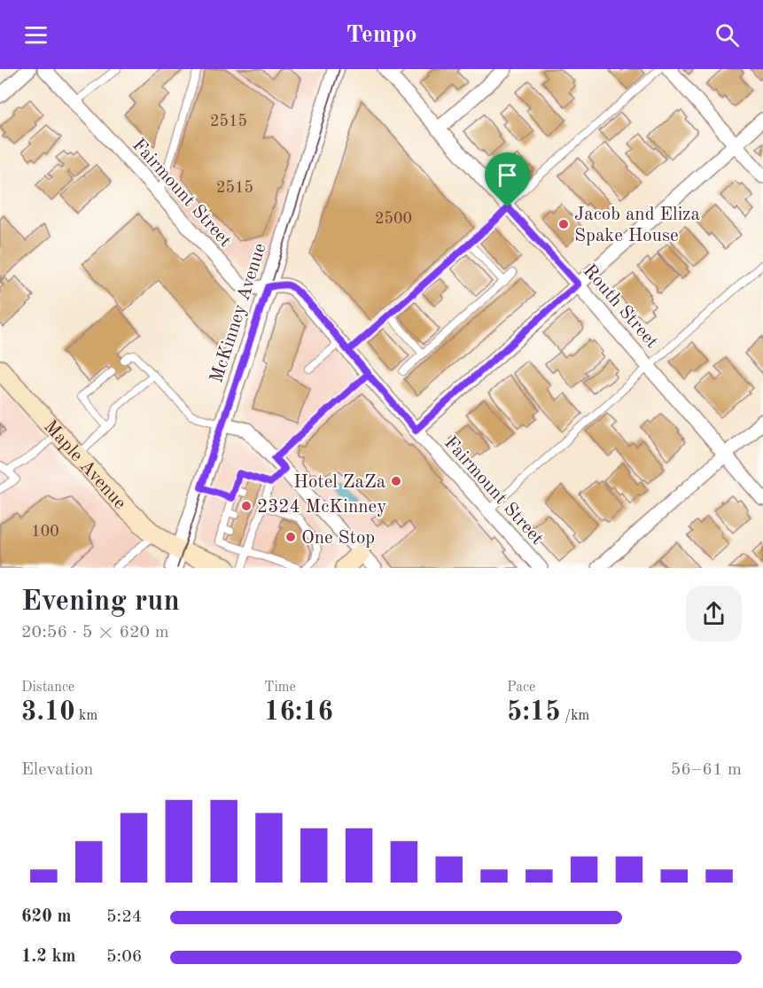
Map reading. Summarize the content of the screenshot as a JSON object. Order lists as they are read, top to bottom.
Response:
{
  "streets": {
    "main road": ["Maple Avenue"],
    "street": ["Fairmount Street", "Routh Street", "McKinney Avenue"]
  },
  "crossings": [
    ["Fairmount Street", "McKinney Avenue"],
    ["McKinney Avenue", "Maple Avenue"]
  ],
  "places": [
    "Jacob and Eliza Spake House",
    "Hotel ZaZa",
    "2324 McKinney",
    "One Stop"
  ],
  "house_numbers": [
    "2515",
    "2515",
    "2500",
    "100"
  ],
  "page": {
    "header": "Tempo",
    "heading": ["Evening run", "20:56 · 5 × 620 m"],
    "stats": [
      ["Distance", "3.10 km"],
      ["Time", "16:16"],
      ["Pace", "5:15 /km"]
    ],
    "chart": ["Elevation", "56–61 m"],
    "list": [
      {
        "name": "620 m",
        "note": "5:24"
      },
      {
        "name": "1.2 km",
        "note": "5:06"
      }
    ]
  }
}
